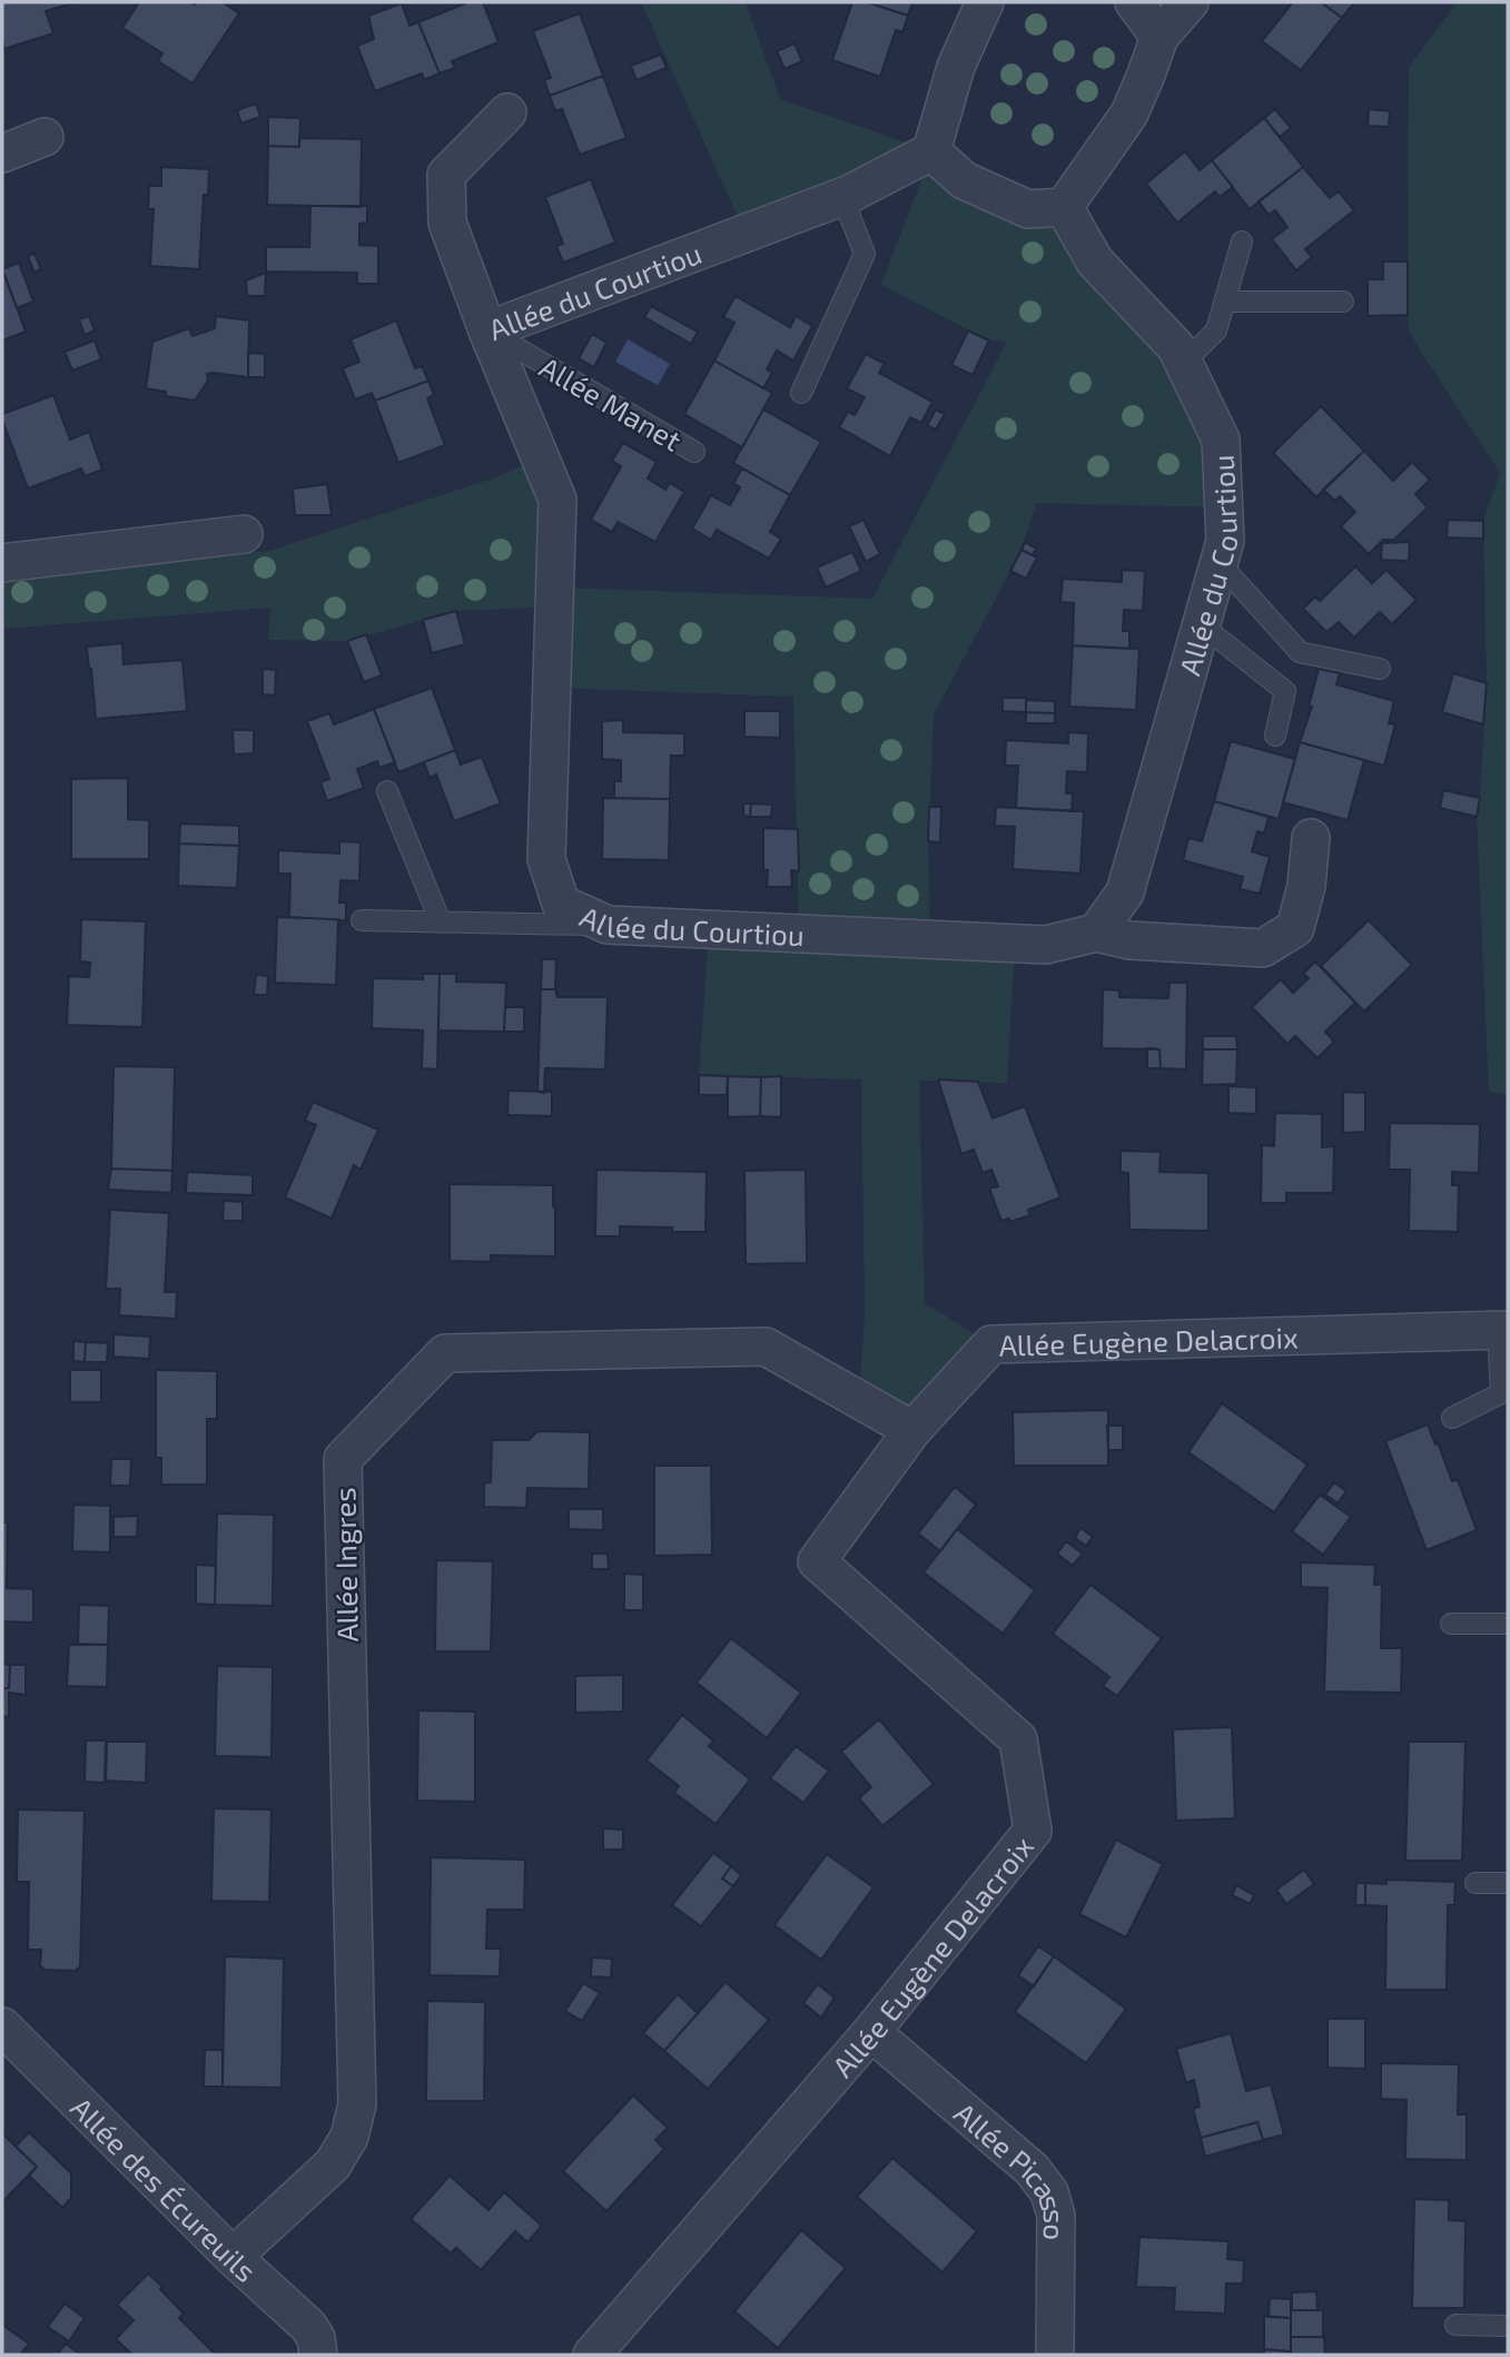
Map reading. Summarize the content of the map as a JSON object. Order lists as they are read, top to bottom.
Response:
{
  "streets": {
    "street": [
      "Allée du Courtiou",
      "Allée Eugène Delacroix",
      "Allée Ingres",
      "Allée Picasso",
      "Allée des Écureuils"
    ],
    "lane": ["Allée Manet"]
  },
  "crossings": [
    ["Allée du Courtiou", "Allée Manet"],
    ["Allée Eugène Delacroix", "Allée Ingres"],
    ["Allée Eugène Delacroix", "Allée Picasso"],
    ["Allée Ingres", "Allée des Écureuils"]
  ]
}
